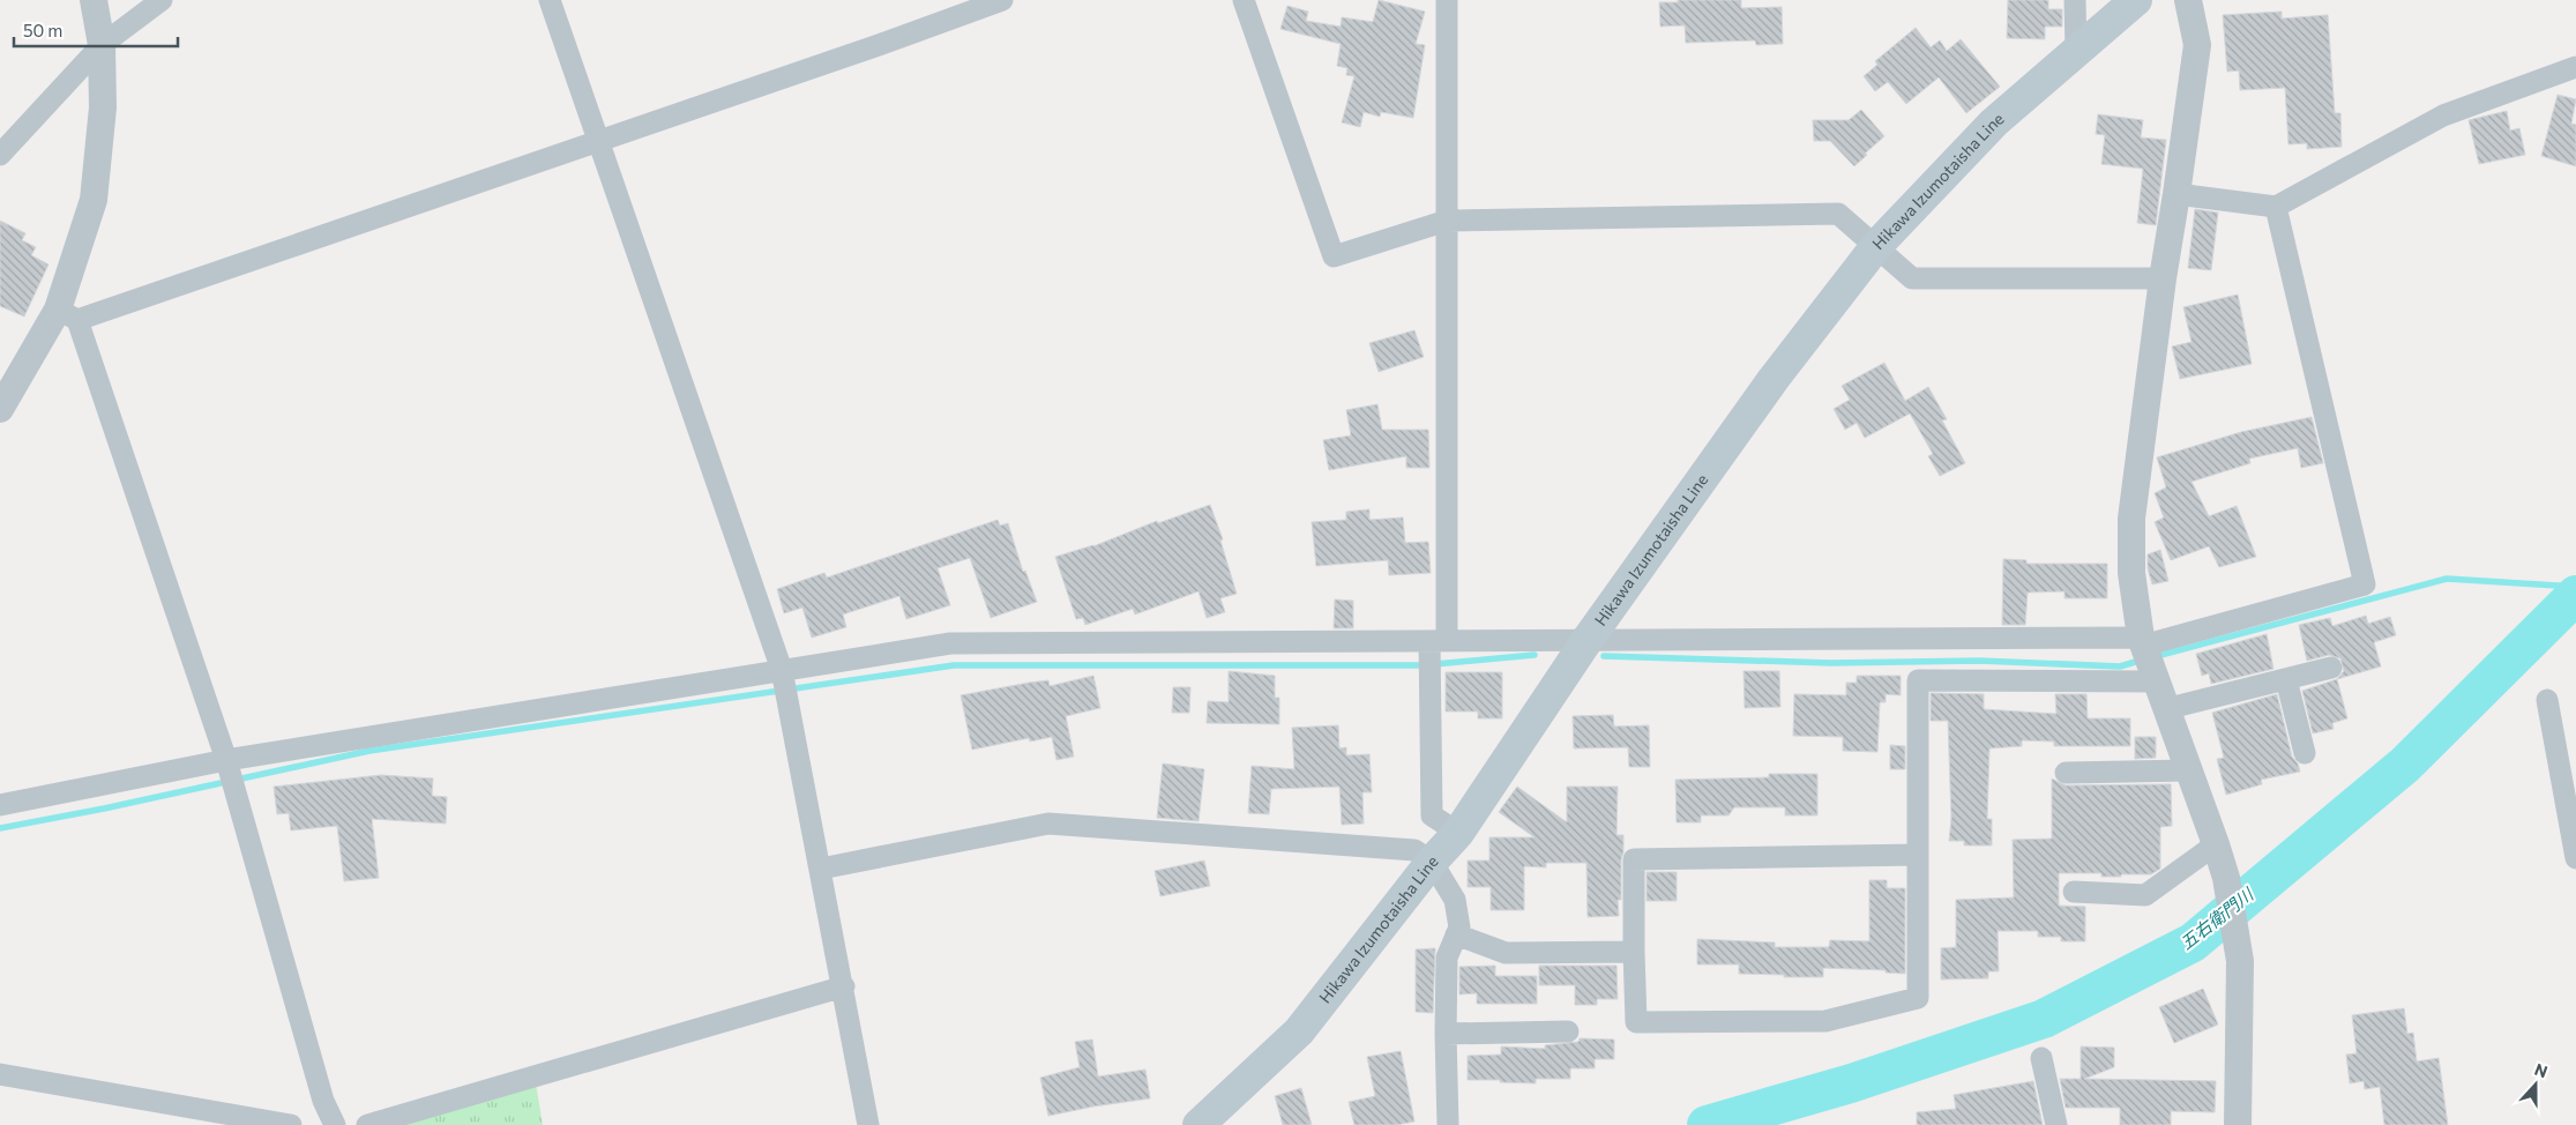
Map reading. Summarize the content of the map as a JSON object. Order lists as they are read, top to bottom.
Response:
{
  "streets": {
    "main road": ["Hikawa Izumotaisha Line"]
  },
  "water": ["五右衛門川"],
  "scale_bar": "50 m",
  "north": "top"
}
